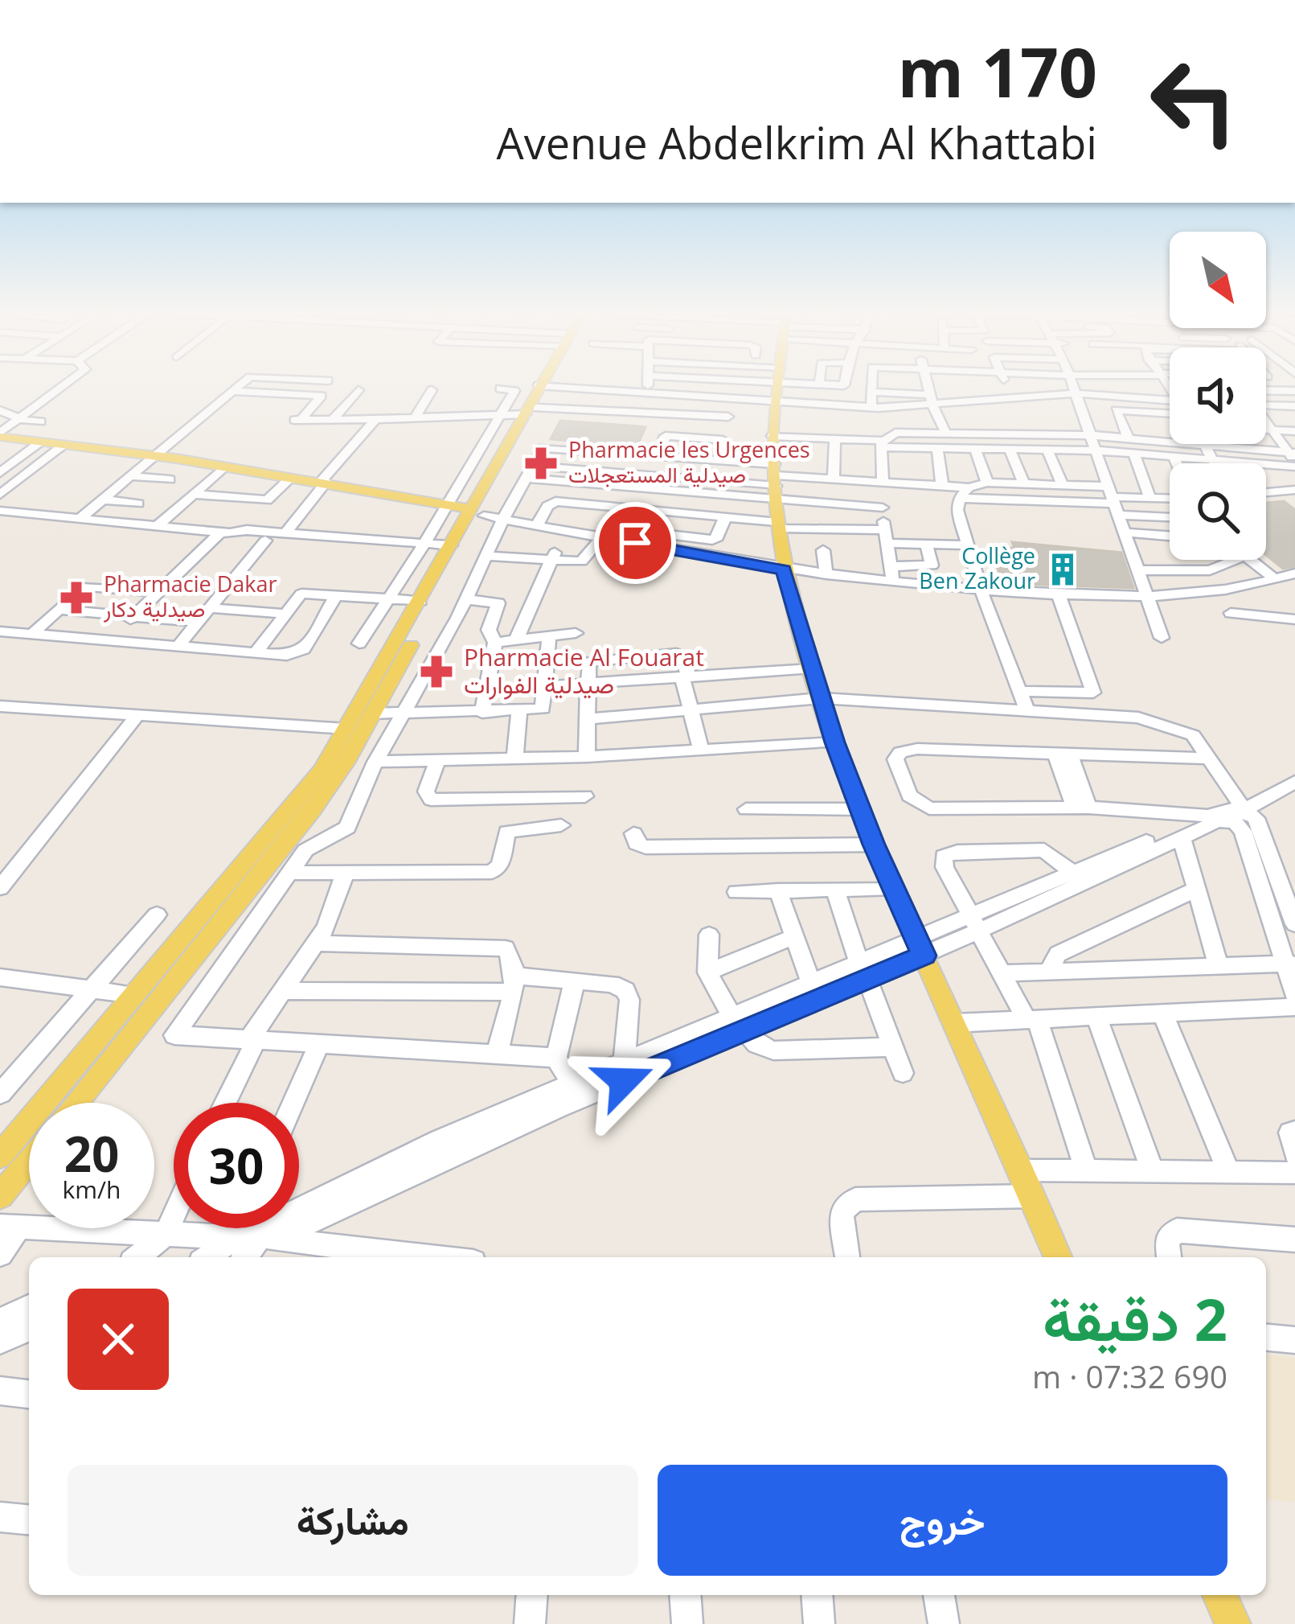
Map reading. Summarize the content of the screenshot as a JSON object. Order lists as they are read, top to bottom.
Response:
{
  "places": {
    "pharmacy": ["Pharmacie les Urgences صيدلية المستعجلات", "Pharmacie Dakar صيدلية دكار", "Pharmacie Al Fouarat صيدلية الفوارات"],
    "building": ["Collège Ben Zakour"]
  },
  "north": "bottom right",
  "page": {
    "turn": ["170 m", "Avenue Abdelkrim Al Khattabi"],
    "speed": "20 km/h",
    "limit": "30",
    "heading": ["2 دقيقة", "690 m · 07:32"],
    "buttons": ["خروج", "مشاركة"]
  }
}
